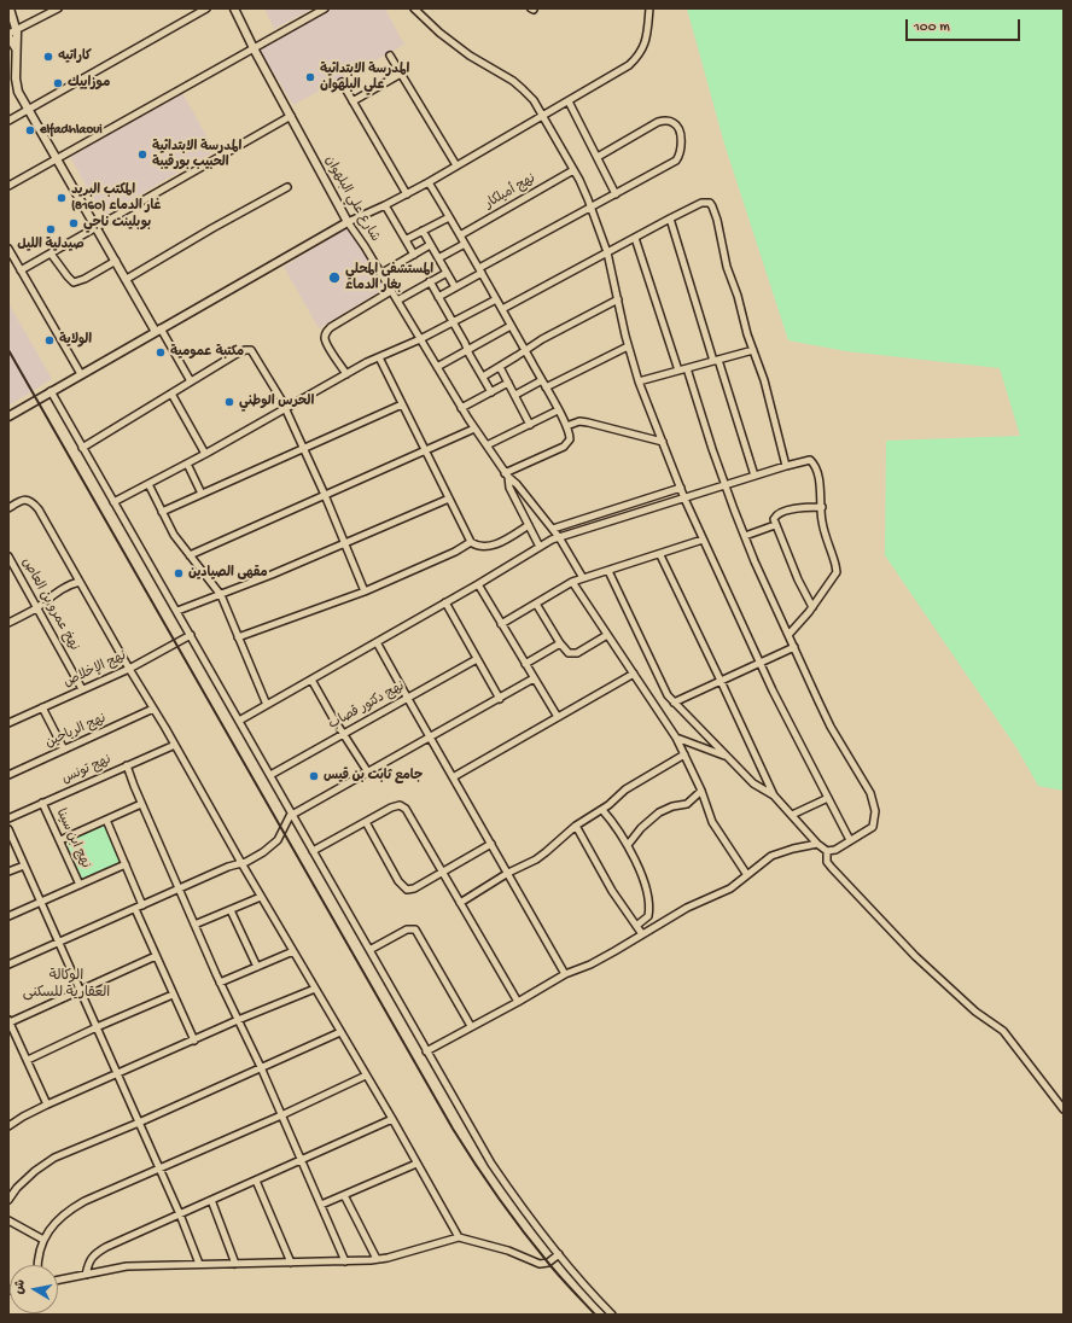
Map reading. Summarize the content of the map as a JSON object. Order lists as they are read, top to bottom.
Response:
{
  "streets": {
    "street": [
      "نهج أميلكار",
      "شارع علي البلهوان",
      "نهخ عمرو بن العاص",
      "نهج الإخلاص",
      "نهج دكتور قصاب",
      "نهج الرياحين",
      "نهج تونس",
      "نهج ابن سينا"
    ]
  },
  "crossings": [
    ["نهخ عمرو بن العاص", "نهج الإخلاص"],
    ["نهج تونس", "نهج ابن سينا"]
  ],
  "districts": ["الوكالة العقارية للسكنى"],
  "places": [
    "كاراتيه",
    "المدرسة الابتدائية علي البلهوان",
    "موزاييك",
    "elfadhlaoui",
    "المدرسة الابتدائية الحبيب بورقيبة",
    "المكتب البريد غار الدماء (8160)",
    "بوبلينت ناجي",
    "صيدلية الليل",
    "المستشفى المحلي بغار الدماء",
    "الولاية",
    "مكتبة عمومية",
    "الحرس الوطني",
    "مقهى الصيادين",
    "جامع ثابت بن قیس"
  ],
  "scale_bar": "100 m",
  "north": "left"
}
